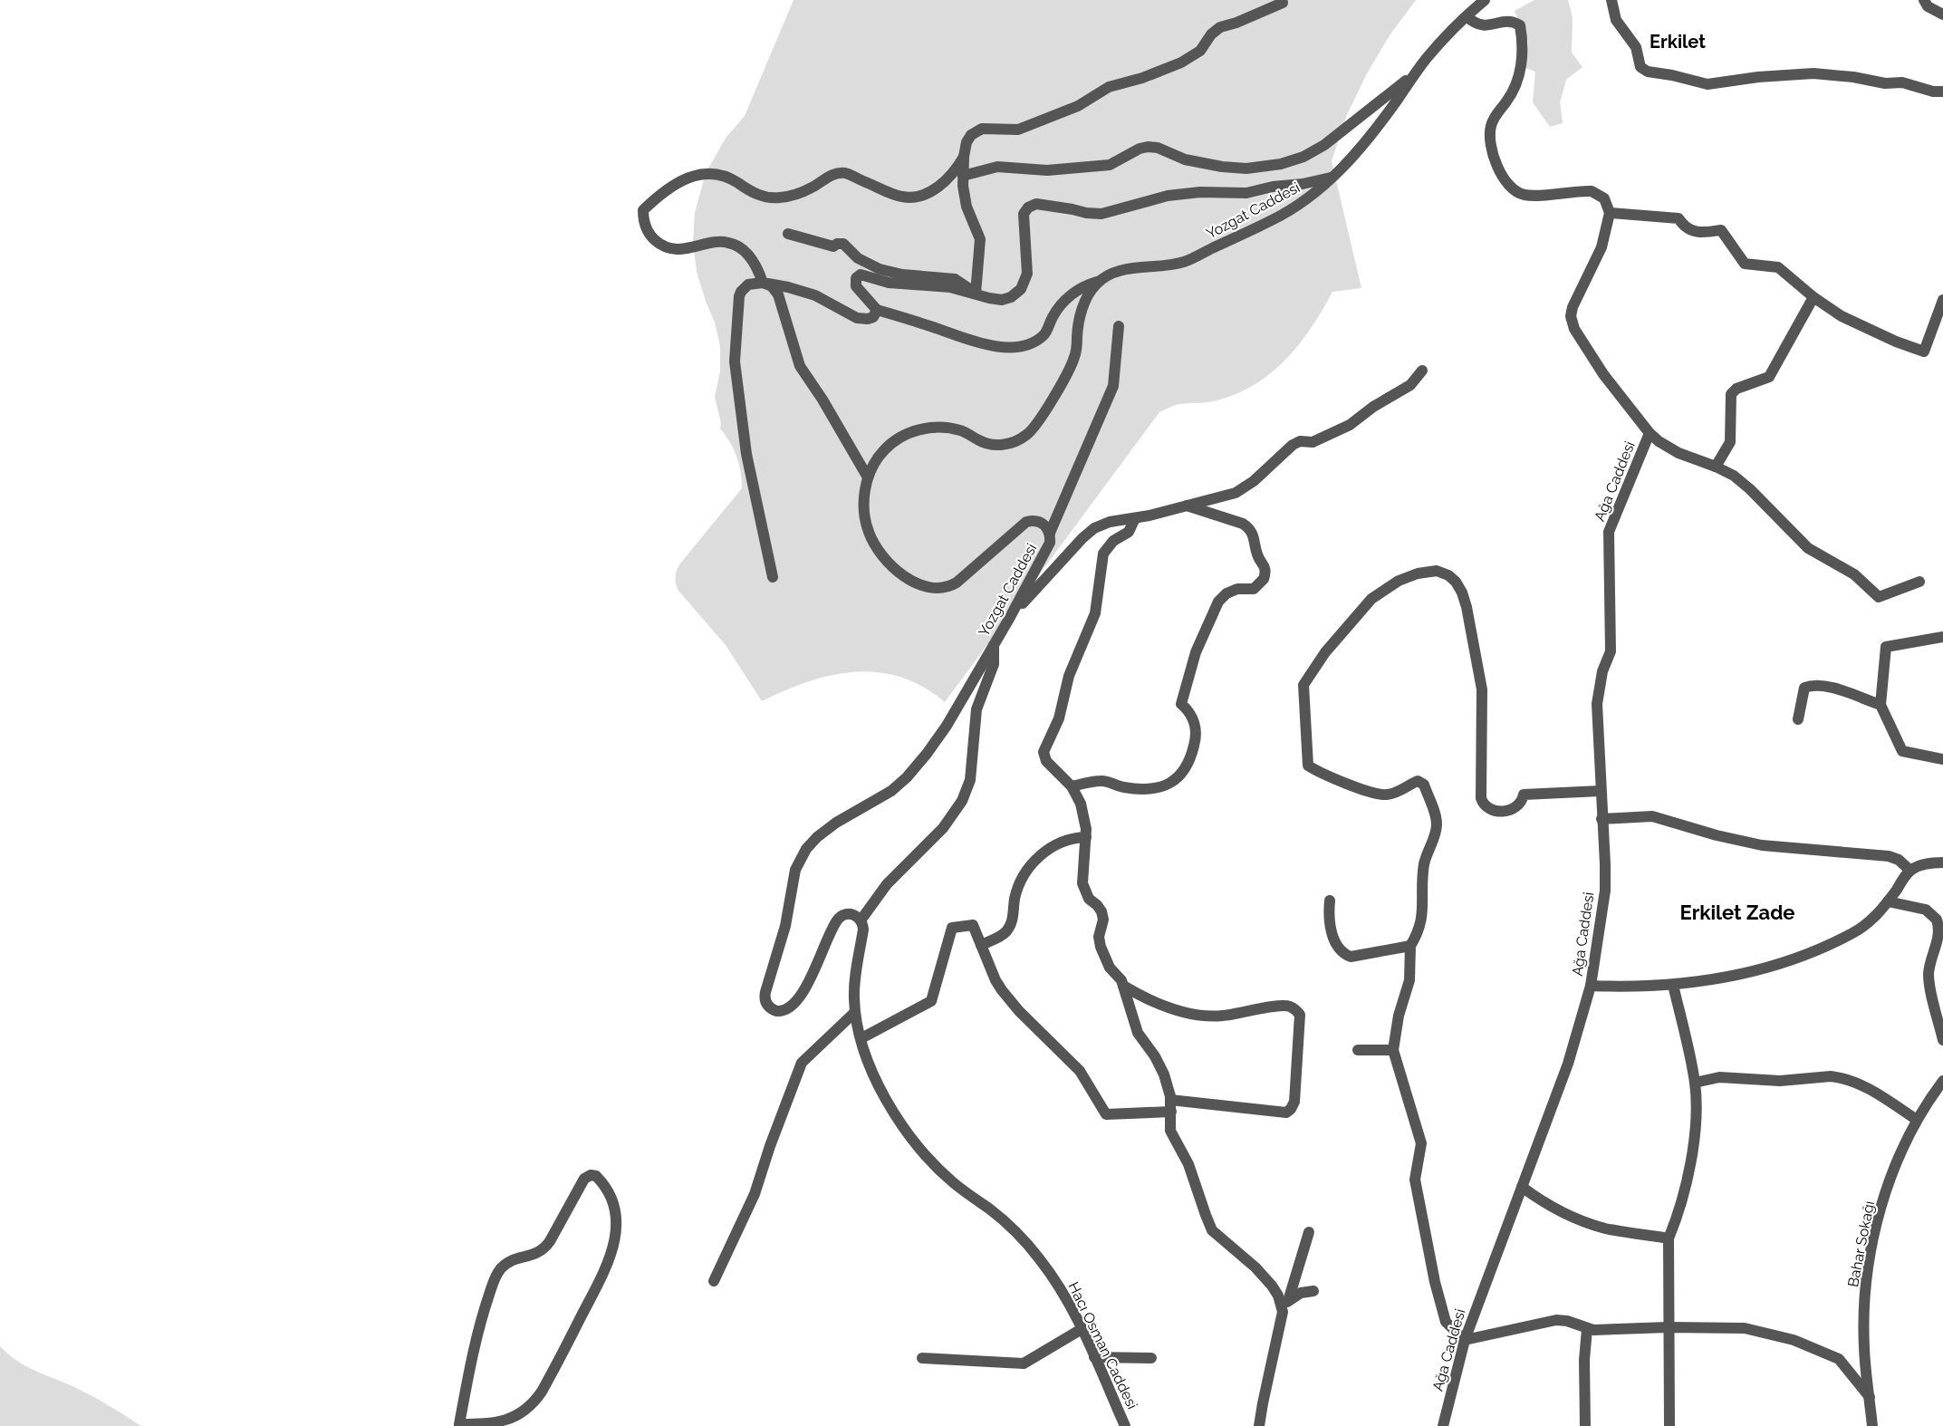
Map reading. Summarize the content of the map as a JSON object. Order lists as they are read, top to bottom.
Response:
{
  "streets": {
    "street": [
      "Yozgat Caddesi",
      "Ağa Caddesi",
      "Bahar Sokağı",
      "Hacı Osman Caddesi"
    ]
  },
  "crossings": [
    ["Yozgat Caddesi", "Hacı Osman Caddesi"]
  ],
  "districts": ["Erkilet", "Erkilet Zade"]
}
